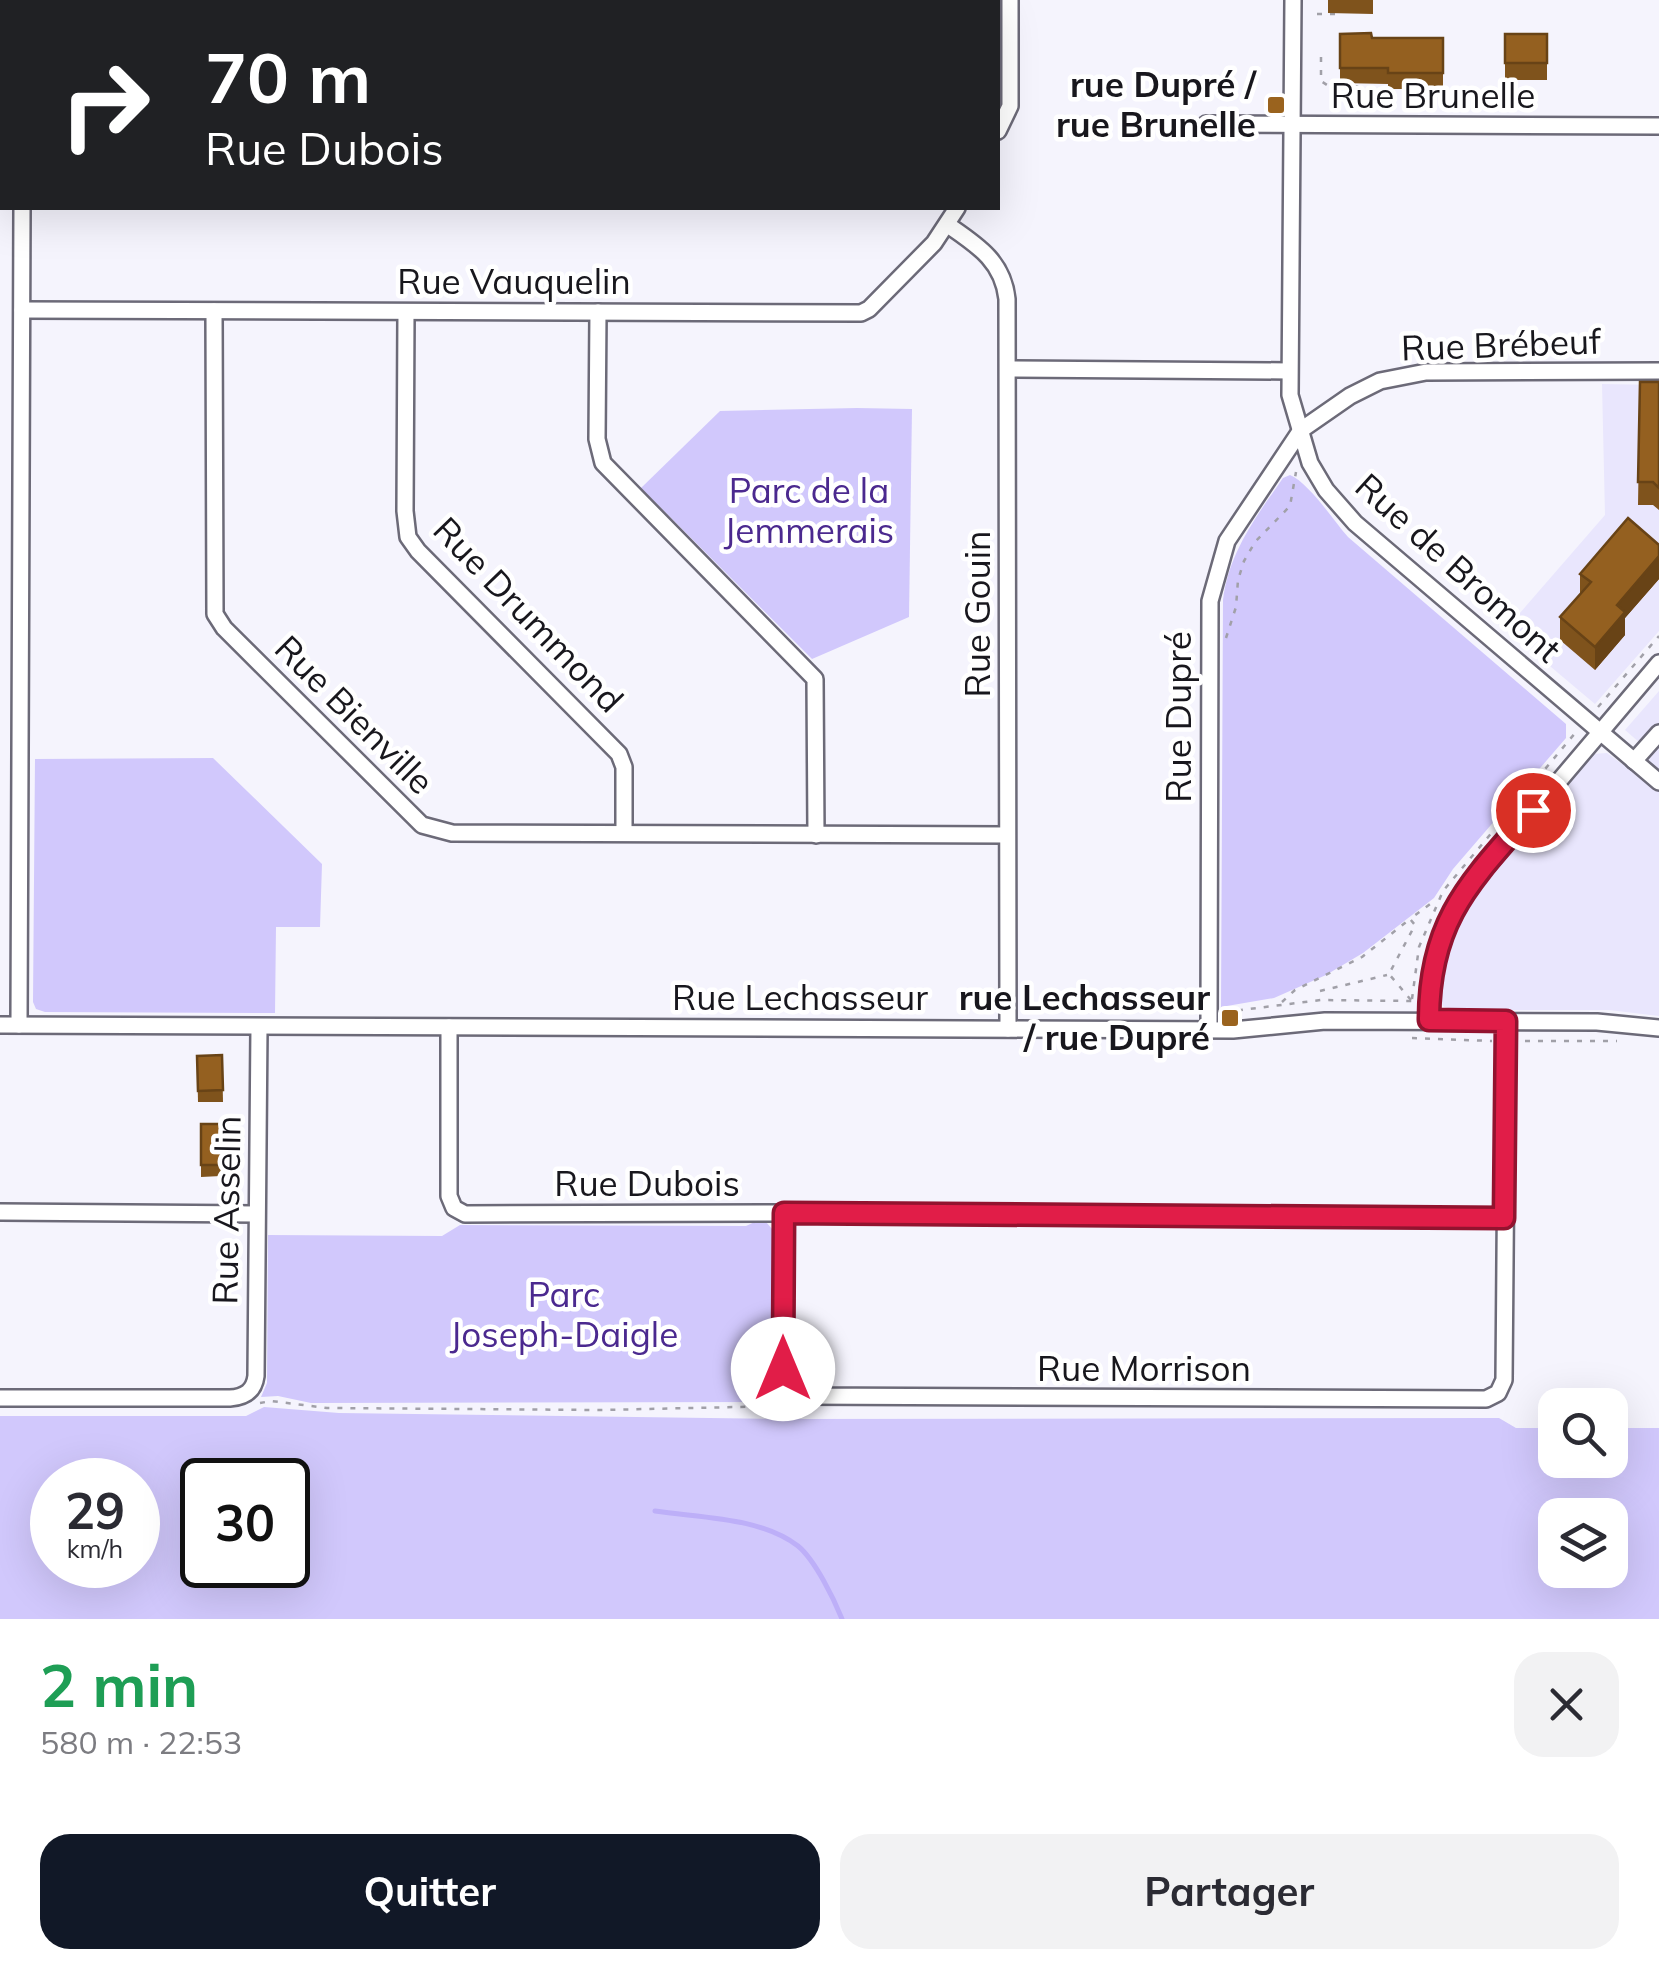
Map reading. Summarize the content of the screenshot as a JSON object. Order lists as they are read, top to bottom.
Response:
{
  "streets": {
    "street": [
      "Rue Brunelle",
      "Rue Vauquelin",
      "Rue Brébeuf",
      "Rue de Bromont",
      "Rue Gouin",
      "Rue Drummond",
      "Rue Bienville",
      "Rue Dupré",
      "Rue Lechasseur",
      "Rue Dubois",
      "Rue Asselin",
      "Rue Morrison"
    ]
  },
  "crossings": [
    ["Rue Vauquelin", "Rue Gouin"],
    ["Rue Vauquelin", "Rue Drummond"],
    ["Rue Vauquelin", "Rue Bienville"],
    ["Rue Brébeuf", "Rue de Bromont"],
    ["Rue Brébeuf", "Rue Dupré"],
    ["Rue de Bromont", "Rue Dupré"],
    ["Rue Gouin", "Rue Bienville"],
    ["Rue Gouin", "Rue Lechasseur"],
    ["Rue Drummond", "Rue Bienville"],
    ["Rue Dupré", "Rue Lechasseur"],
    ["Rue Lechasseur", "Rue Dubois"],
    ["Rue Lechasseur", "Rue Asselin"],
    ["Rue Dubois", "Rue Morrison"]
  ],
  "parks": ["Parc de la Jemmerais", "Parc Joseph-Daigle"],
  "places": {
    "transit": ["rue Dupré / rue Brunelle", "rue Lechasseur / rue Dupré"]
  },
  "page": {
    "turn": ["70 m", "Rue Dubois"],
    "speed": "29 km/h",
    "limit": "30",
    "heading": ["2 min", "580 m · 22:53"],
    "buttons": ["Quitter", "Partager"]
  }
}
